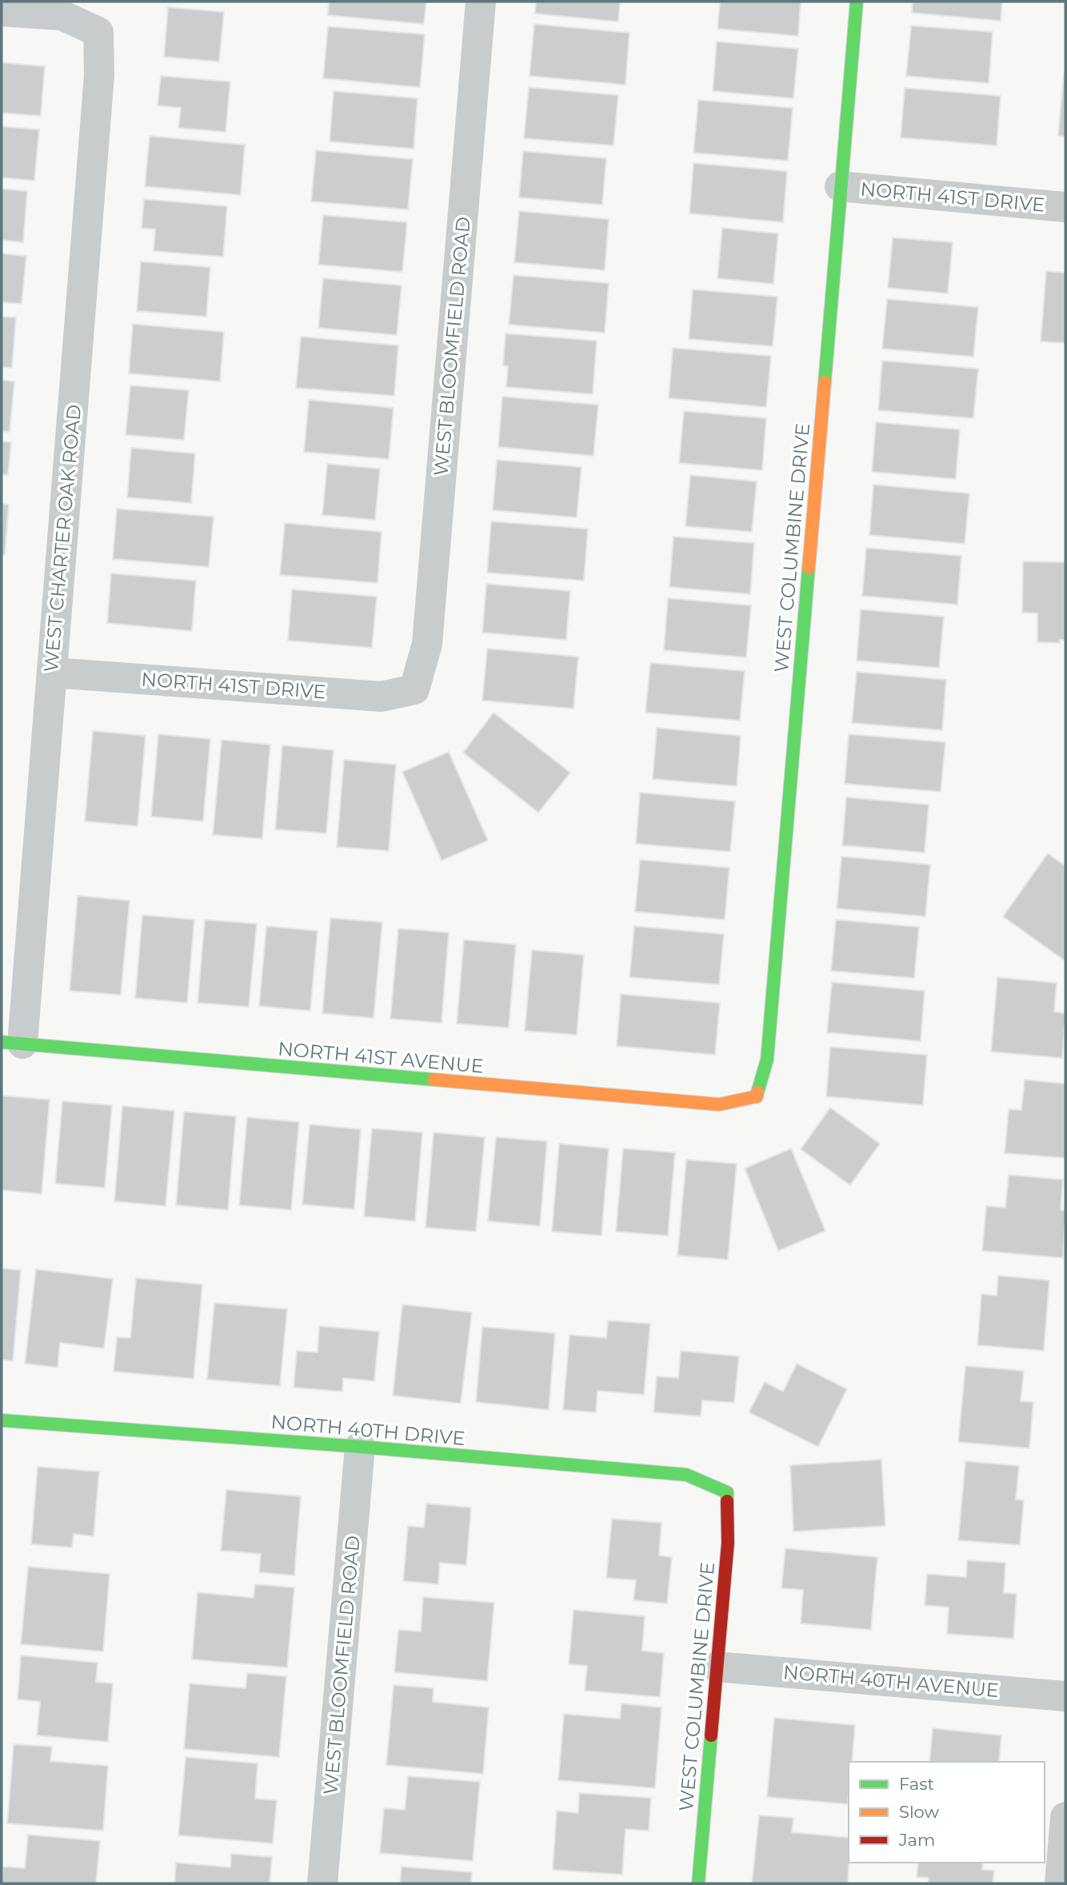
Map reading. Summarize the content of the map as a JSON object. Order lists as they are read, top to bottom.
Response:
{
  "streets": {
    "street": [
      "NORTH 41ST DRIVE",
      "WEST BLOOMFIELD ROAD",
      "WEST CHARTER OAK ROAD",
      "WEST COLUMBINE DRIVE",
      "NORTH 41ST AVENUE",
      "NORTH 40TH DRIVE",
      "NORTH 40TH AVENUE"
    ]
  },
  "crossings": [
    ["NORTH 41ST DRIVE", "WEST BLOOMFIELD ROAD"],
    ["NORTH 41ST DRIVE", "WEST CHARTER OAK ROAD"],
    ["NORTH 41ST DRIVE", "WEST COLUMBINE DRIVE"],
    ["WEST BLOOMFIELD ROAD", "NORTH 40TH DRIVE"],
    ["WEST CHARTER OAK ROAD", "NORTH 41ST AVENUE"],
    ["WEST COLUMBINE DRIVE", "NORTH 41ST AVENUE"],
    ["WEST COLUMBINE DRIVE", "NORTH 40TH DRIVE"],
    ["WEST COLUMBINE DRIVE", "NORTH 40TH AVENUE"]
  ],
  "legend": ["Fast", "Slow", "Jam"]
}
